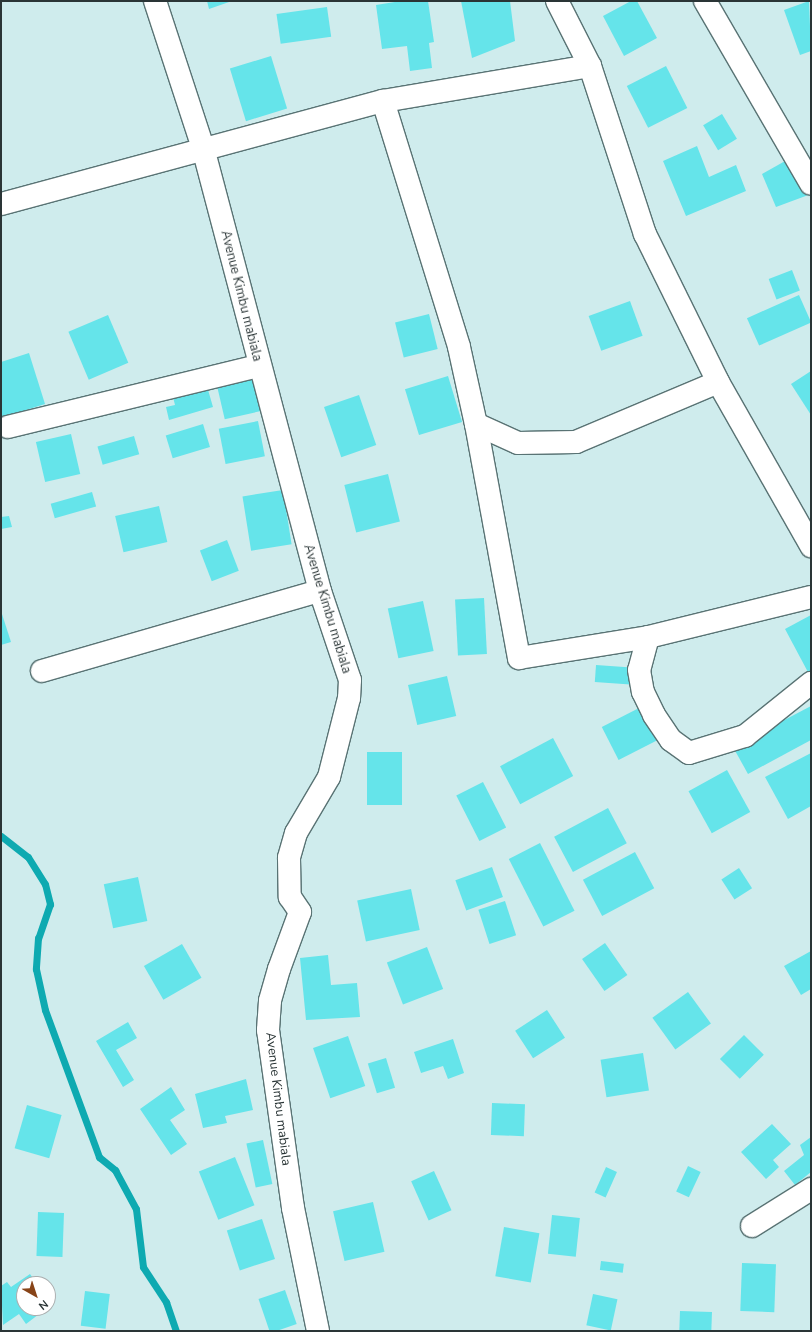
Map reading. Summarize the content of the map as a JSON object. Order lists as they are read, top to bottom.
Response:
{
  "streets": {
    "street": ["Avenue Kimbu mabiala"]
  },
  "north": "bottom right"
}
